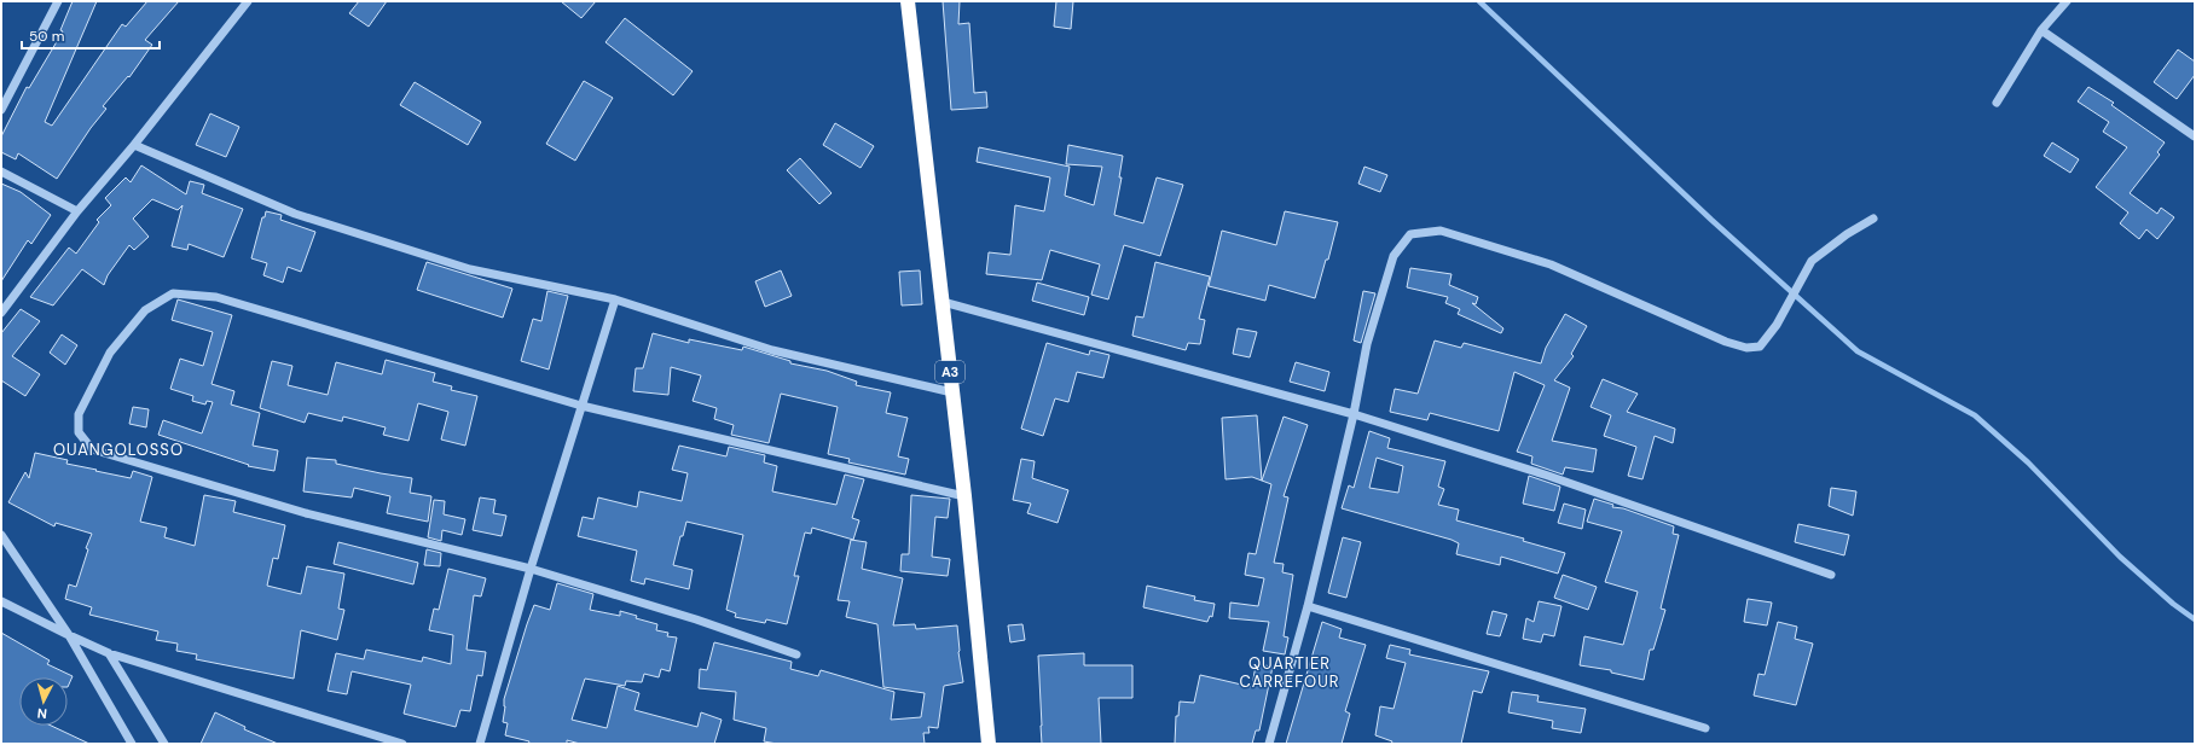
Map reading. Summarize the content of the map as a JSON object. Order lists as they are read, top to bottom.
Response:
{
  "streets": {
    "highway": ["A3"]
  },
  "districts": ["OUANGOLOSSO", "QUARTIER CARREFOUR"],
  "scale_bar": "50 m",
  "north": "bottom"
}
